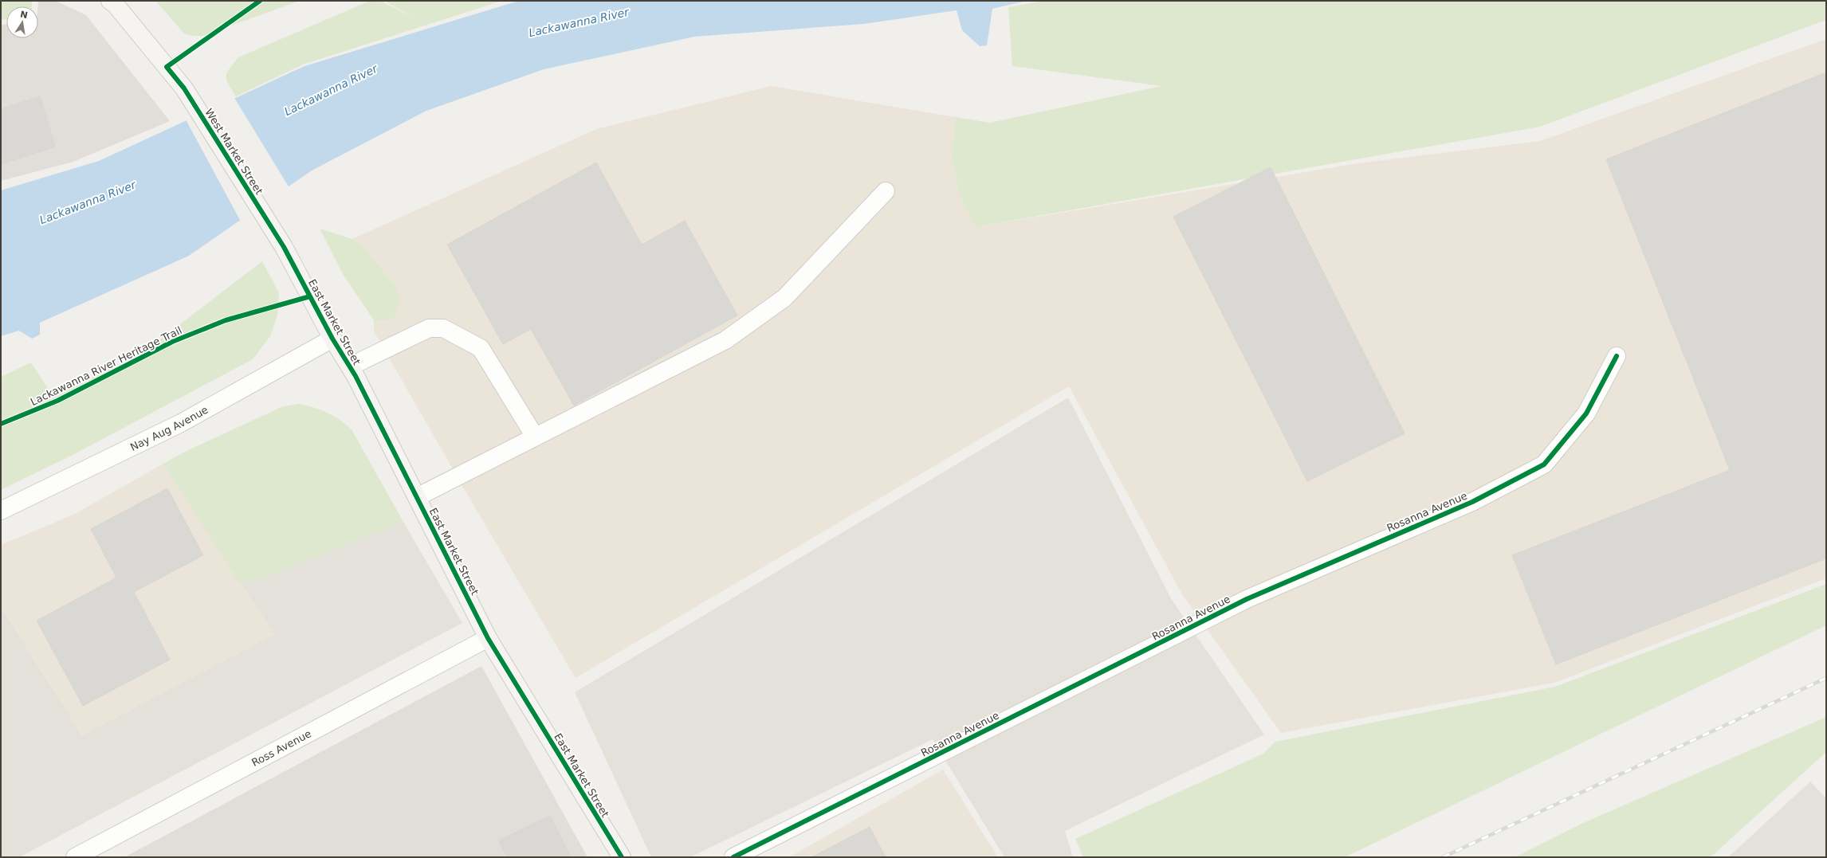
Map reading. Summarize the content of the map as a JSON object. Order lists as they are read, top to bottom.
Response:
{
  "streets": {
    "street": [
      "West Market Street",
      "East Market Street",
      "Nay Aug Avenue",
      "Rosanna Avenue",
      "Ross Avenue"
    ],
    "cycle path": ["Lackawanna River Heritage Trail"]
  },
  "crossings": [
    ["West Market Street", "East Market Street"],
    ["East Market Street", "Nay Aug Avenue"],
    ["East Market Street", "Ross Avenue"]
  ],
  "water": ["Lackawanna River"],
  "north": "top"
}
